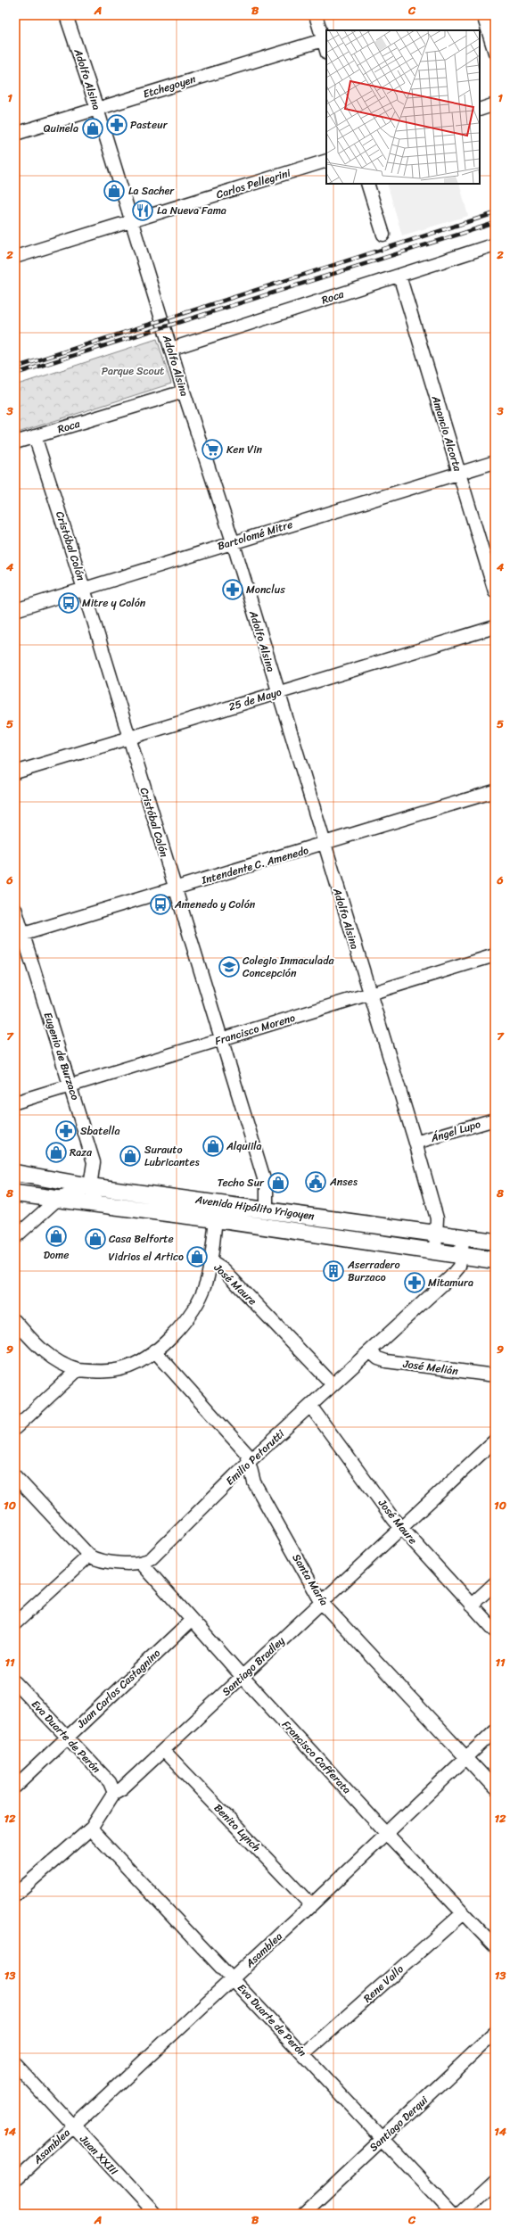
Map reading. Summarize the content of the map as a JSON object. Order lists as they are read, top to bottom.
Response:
{
  "streets": {
    "main road": ["Avenida Hipólito Yrigoyen"],
    "street": [
      "Adolfo Alsina",
      "Etchegoyen",
      "Carlos Pellegrini",
      "Roca",
      "Amancio Alcorta",
      "Bartolomé Mitre",
      "Cristóbal Colón",
      "25 de Mayo",
      "Intendente C. Amenedo",
      "Francisco Moreno",
      "Eugenio de Burzaco",
      "Ángel Lupo",
      "José Maure",
      "José Melián",
      "Emilio Petorutti",
      "Santa María",
      "Santiago Bradley",
      "Juan Carlos Castagnino",
      "Eva Duarte de Perón",
      "Francisco Cafferata",
      "Benito Lynch",
      "Asamblea",
      "Rene Vallo",
      "Santiago Derqui",
      "Juan XXIII"
    ]
  },
  "crossings": [
    ["Adolfo Alsina", "Etchegoyen"],
    ["Adolfo Alsina", "Carlos Pellegrini"],
    ["Adolfo Alsina", "Roca"],
    ["Adolfo Alsina", "Bartolomé Mitre"],
    ["Adolfo Alsina", "25 de Mayo"],
    ["Adolfo Alsina", "Intendente C. Amenedo"],
    ["Adolfo Alsina", "Francisco Moreno"],
    ["Adolfo Alsina", "Ángel Lupo"],
    ["Adolfo Alsina", "Avenida Hipólito Yrigoyen"],
    ["Roca", "Amancio Alcorta"],
    ["Roca", "Cristóbal Colón"],
    ["Amancio Alcorta", "Bartolomé Mitre"],
    ["Bartolomé Mitre", "Cristóbal Colón"],
    ["Cristóbal Colón", "25 de Mayo"],
    ["Cristóbal Colón", "Intendente C. Amenedo"],
    ["Cristóbal Colón", "Francisco Moreno"],
    ["Cristóbal Colón", "Avenida Hipólito Yrigoyen"],
    ["Intendente C. Amenedo", "Eugenio de Burzaco"],
    ["Francisco Moreno", "Eugenio de Burzaco"],
    ["Eugenio de Burzaco", "Avenida Hipólito Yrigoyen"],
    ["Avenida Hipólito Yrigoyen", "Emilio Petorutti"],
    ["José Maure", "Emilio Petorutti"],
    ["José Maure", "Santiago Bradley"],
    ["José Melián", "Emilio Petorutti"],
    ["Emilio Petorutti", "Santa María"],
    ["Emilio Petorutti", "Francisco Cafferata"],
    ["Santa María", "Santiago Bradley"],
    ["Santa María", "Asamblea"],
    ["Santiago Bradley", "Eva Duarte de Perón"],
    ["Santiago Bradley", "Francisco Cafferata"],
    ["Santiago Bradley", "Benito Lynch"],
    ["Juan Carlos Castagnino", "Eva Duarte de Perón"],
    ["Juan Carlos Castagnino", "Francisco Cafferata"],
    ["Eva Duarte de Perón", "Asamblea"],
    ["Eva Duarte de Perón", "Rene Vallo"],
    ["Eva Duarte de Perón", "Santiago Derqui"],
    ["Francisco Cafferata", "Asamblea"],
    ["Francisco Cafferata", "Rene Vallo"],
    ["Benito Lynch", "Asamblea"],
    ["Asamblea", "Juan XXIII"]
  ],
  "parks": ["Parque Scout"],
  "places": {
    "pharmacy": [
      "Pasteur",
      "Monclus",
      "Sbatella",
      "Mitamura"
    ],
    "shop": [
      "Quinela",
      "La Sacher",
      "Alquiila",
      "Raza",
      "Surauto Lubricantes",
      "Techo Sur",
      "Dome",
      "Casa Belforte",
      "Vidrios el Artico"
    ],
    "restaurant": ["La Nueva Fama"],
    "supermarket": ["Ken Vin"],
    "bus stop": ["Mitre y Colón", "Amenedo y Colón"],
    "school or university": ["Colegio Inmaculada Concepción"],
    "public building": ["Anses"],
    "building": ["Aserradero Burzaco"]
  },
  "grid": {
    "columns": ["A", "B", "C"],
    "rows": [
      "1",
      "2",
      "3",
      "4",
      "5",
      "6",
      "7",
      "8",
      "9",
      "10",
      "11",
      "12",
      "13",
      "14"
    ]
  }
}
